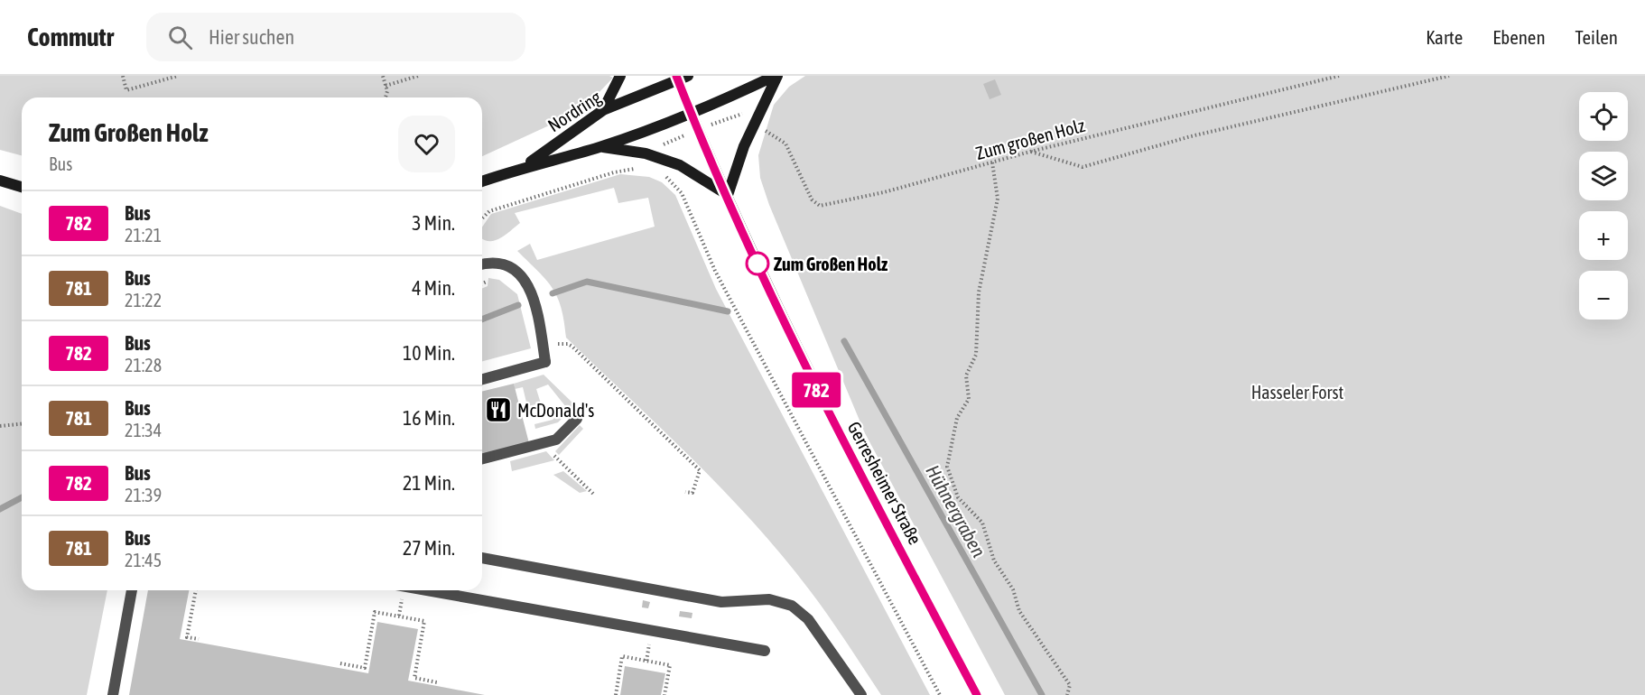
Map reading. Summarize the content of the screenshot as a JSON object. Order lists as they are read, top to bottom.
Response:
{
  "streets": {
    "main road": ["Nordring", "Gerresheimer Straße"],
    "path": ["Zum großen Holz"]
  },
  "crossings": [
    ["Nordring", "Gerresheimer Straße"]
  ],
  "water": ["Hühnergraben"],
  "parks": ["Hasseler Forst"],
  "places": {
    "other": ["Zum Großen Holz"],
    "restaurant": ["McDonald's"]
  },
  "lines": ["bus line 782"],
  "page": {
    "header": "Commutr",
    "search": "Hier suchen",
    "nav": ["Karte", "Ebenen", "Teilen"],
    "on_map": "782",
    "map_buttons": ["+", "−"],
    "heading": ["Zum Großen Holz", "Bus"],
    "list": [
      {
        "mark": "782",
        "name": "Bus",
        "note": "21:21",
        "value": "3 Min."
      },
      {
        "mark": "781",
        "name": "Bus",
        "note": "21:22",
        "value": "4 Min."
      },
      {
        "mark": "782",
        "name": "Bus",
        "note": "21:28",
        "value": "10 Min."
      },
      {
        "mark": "781",
        "name": "Bus",
        "note": "21:34",
        "value": "16 Min."
      },
      {
        "mark": "782",
        "name": "Bus",
        "note": "21:39",
        "value": "21 Min."
      },
      {
        "mark": "781",
        "name": "Bus",
        "note": "21:45",
        "value": "27 Min."
      }
    ]
  }
}
